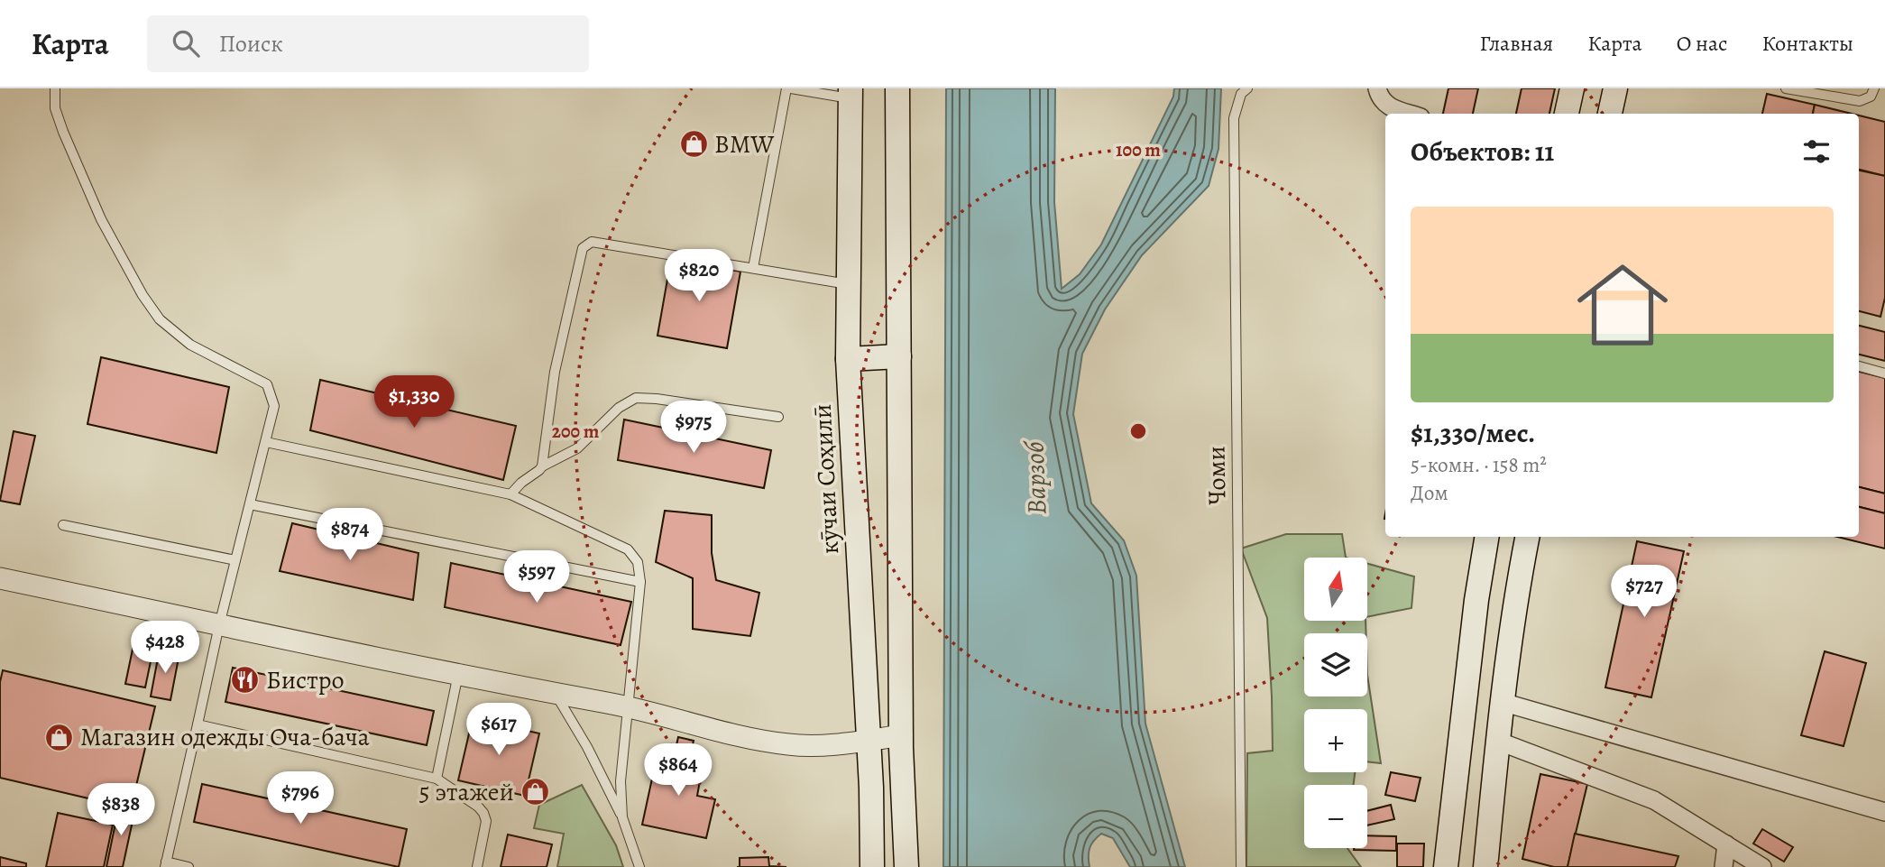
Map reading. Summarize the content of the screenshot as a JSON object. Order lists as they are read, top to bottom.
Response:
{
  "streets": {
    "main road": ["кӯчаи Соҳилӣ"],
    "lane": ["Чоми"]
  },
  "water": ["Варзоб"],
  "places": {
    "shop": ["BMW", "Магазин одежды Оча-бача", "5 этажей"],
    "restaurant": ["Бистро"]
  },
  "north": "top",
  "page": {
    "header": "Карта",
    "search": "Поиск",
    "nav": [
      "Главная",
      "Карта",
      "О нас",
      "Контакты"
    ],
    "heading": "Объектов: 11",
    "list": [
      {
        "name": "$1,330/мес.",
        "note": "5-комн. · 158 m² · Дом"
      }
    ],
    "price": [
      "$820",
      "$1,330",
      "$975",
      "$874",
      "$597",
      "$727",
      "$428",
      "$617",
      "$864",
      "$796",
      "$838"
    ],
    "map_buttons": ["+", "−"]
  },
  "rings": ["100 m", "200 m"]
}
